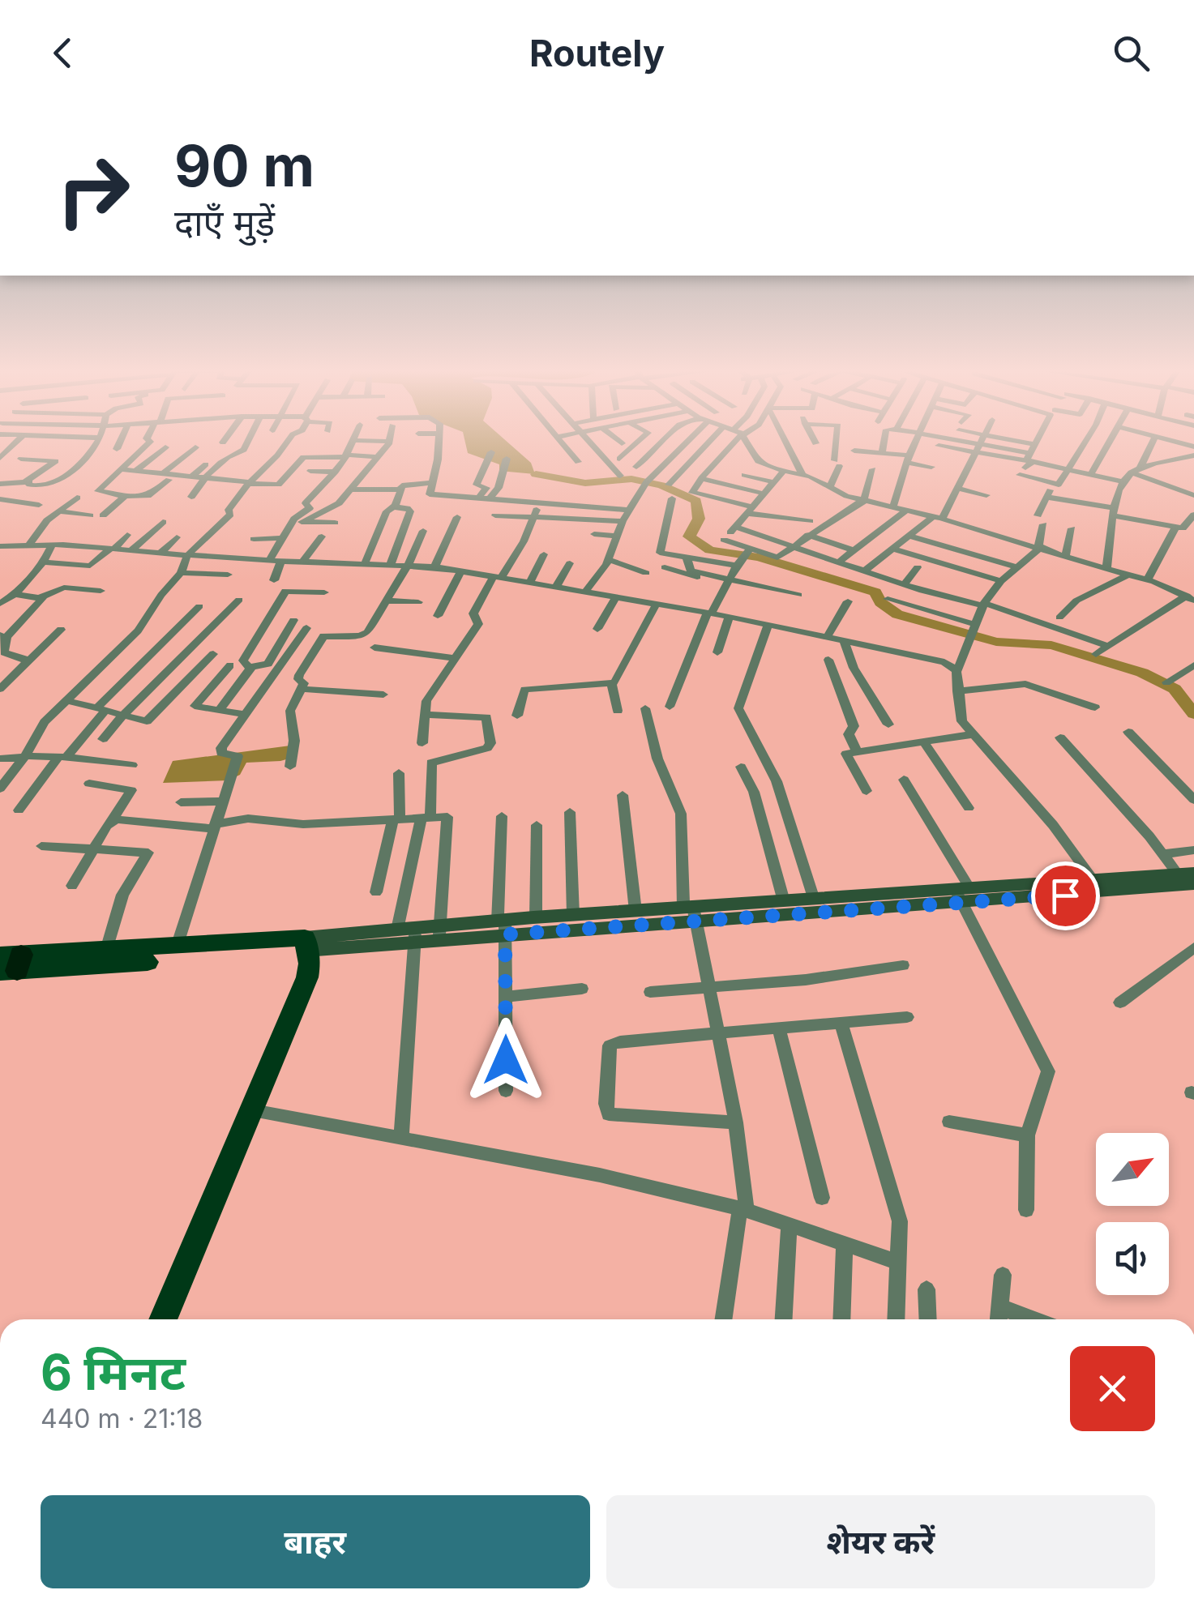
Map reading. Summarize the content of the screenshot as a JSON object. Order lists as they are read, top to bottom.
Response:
{
  "north": "top right",
  "page": {
    "header": "Routely",
    "turn": ["90 m", "दाएँ मुड़ें"],
    "heading": ["6 मिनट", "440 m · 21:18"],
    "buttons": ["बाहर", "शेयर करें"]
  }
}
